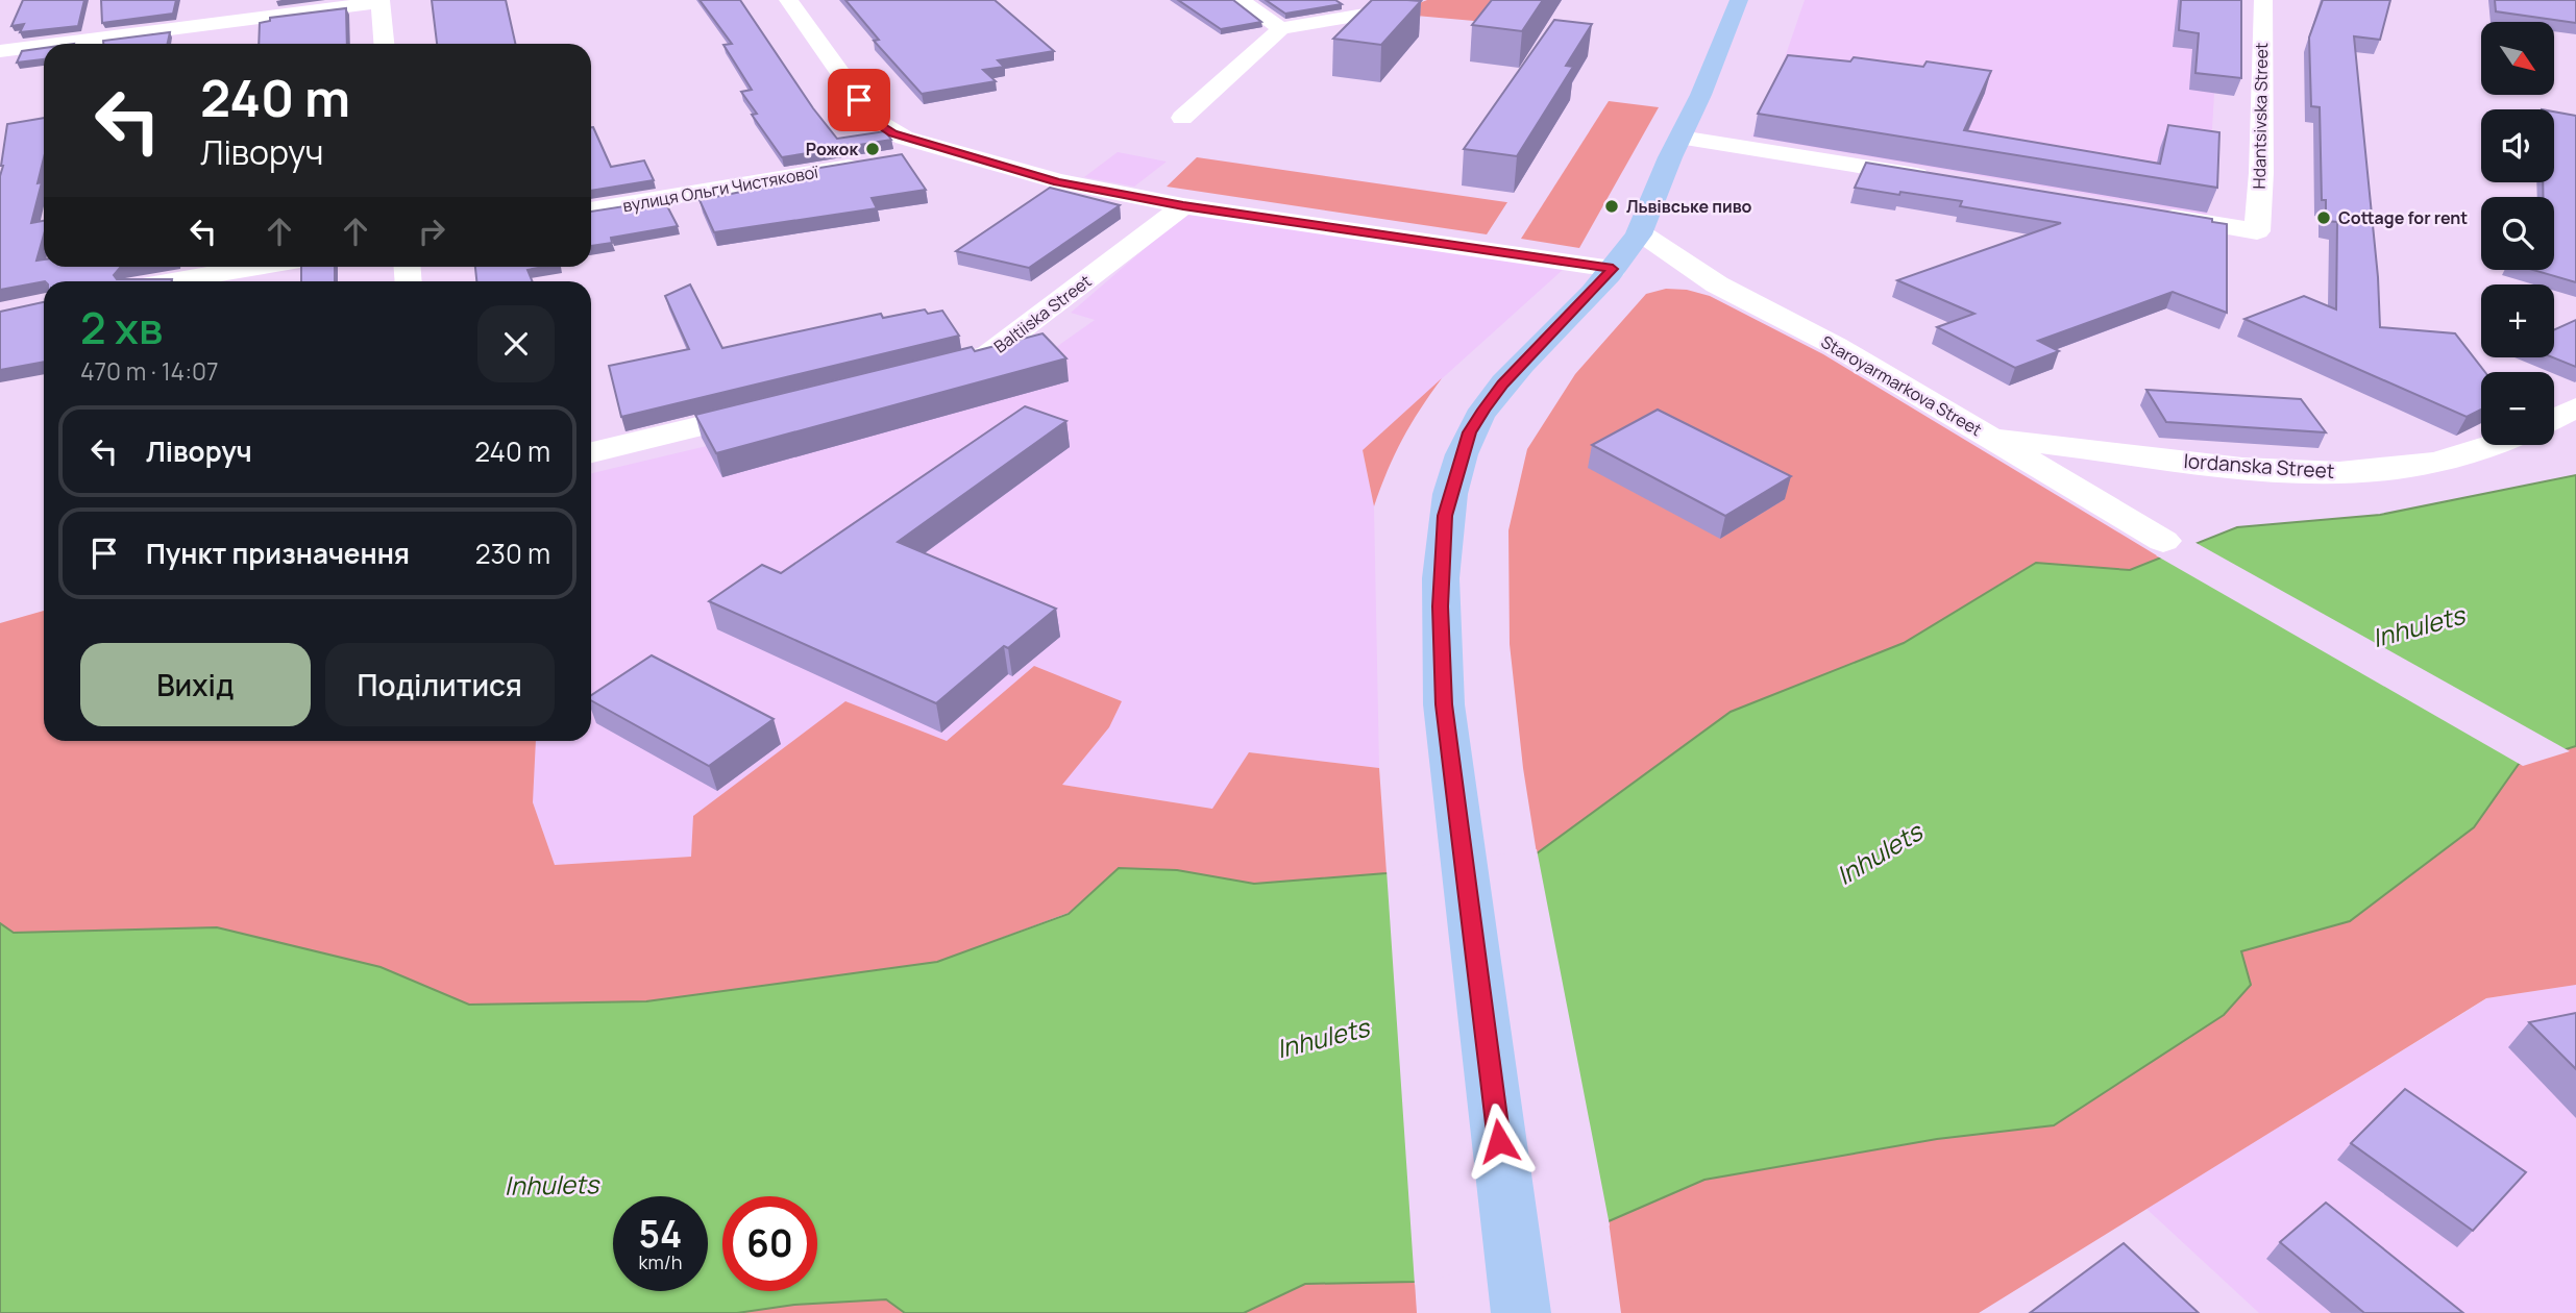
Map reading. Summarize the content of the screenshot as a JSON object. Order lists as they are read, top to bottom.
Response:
{
  "streets": {
    "street": [
      "Hdantsivska Street",
      "вулиця Ольги Чистякової",
      "Baltiiska Street",
      "Staroyarmarkova Street",
      "Iordanska Street"
    ]
  },
  "crossings": [
    ["Staroyarmarkova Street", "Iordanska Street"]
  ],
  "water": ["Inhulets"],
  "places": ["Рожок", "Львівське пиво", "Cottage for rent"],
  "north": "bottom right",
  "page": {
    "map_buttons": ["+", "−"],
    "turn": ["240 m", "Ліворуч"],
    "heading": ["2 хв", "470 m · 14:07"],
    "list": [
      {
        "name": "Ліворуч",
        "value": "240 m"
      },
      {
        "name": "Пункт призначення",
        "value": "230 m"
      }
    ],
    "buttons": ["Вихід", "Поділитися"],
    "speed": "54 km/h",
    "limit": "60"
  }
}
